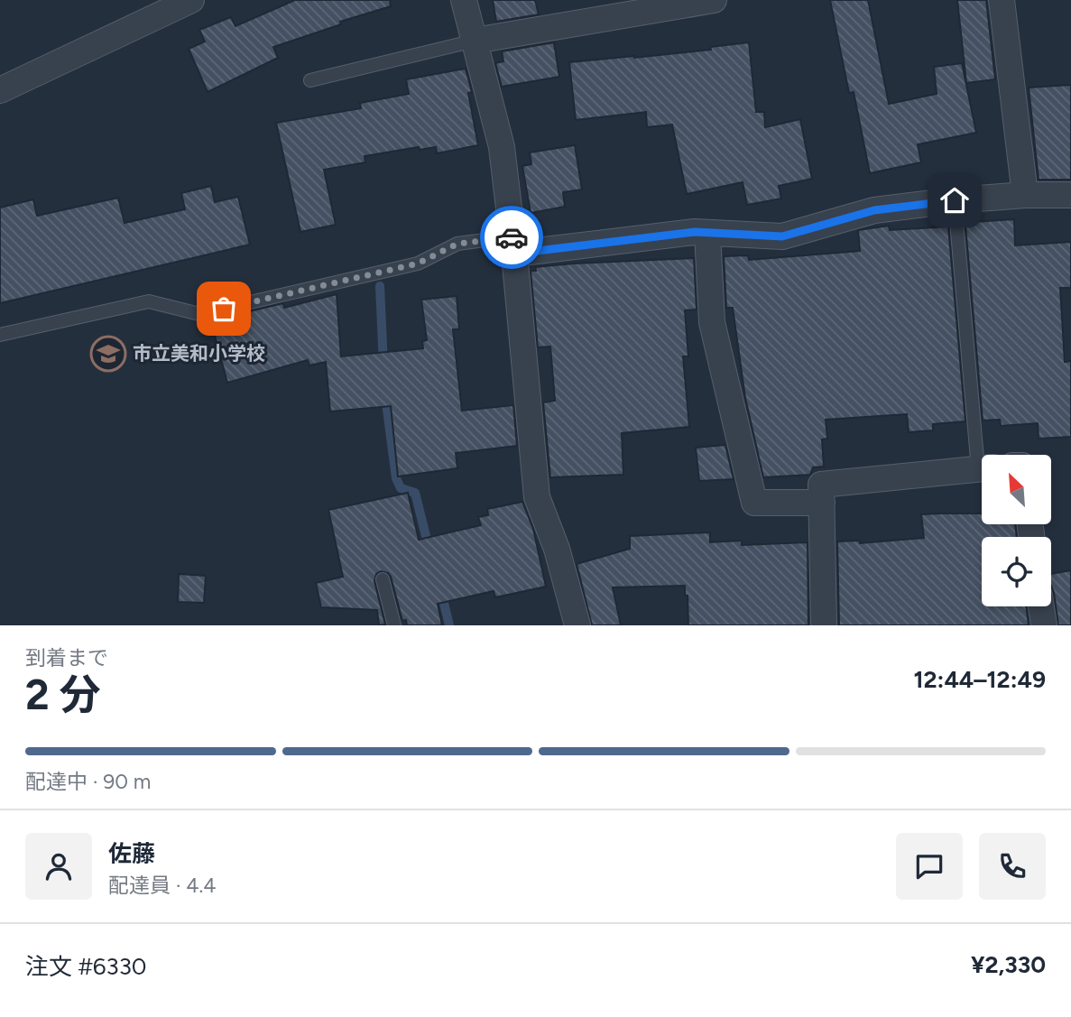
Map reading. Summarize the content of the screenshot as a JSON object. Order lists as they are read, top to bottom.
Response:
{
  "places": {
    "school or university": ["市立美和小学校"]
  },
  "north": "top left",
  "page": {
    "heading": ["2 分", "到着まで", "12:44–12:49"],
    "panel": [
      "佐藤",
      "配達員 · 4.4",
      "注文 #6330",
      "¥2,330"
    ],
    "bar": "配達中 · 90 m"
  }
}
